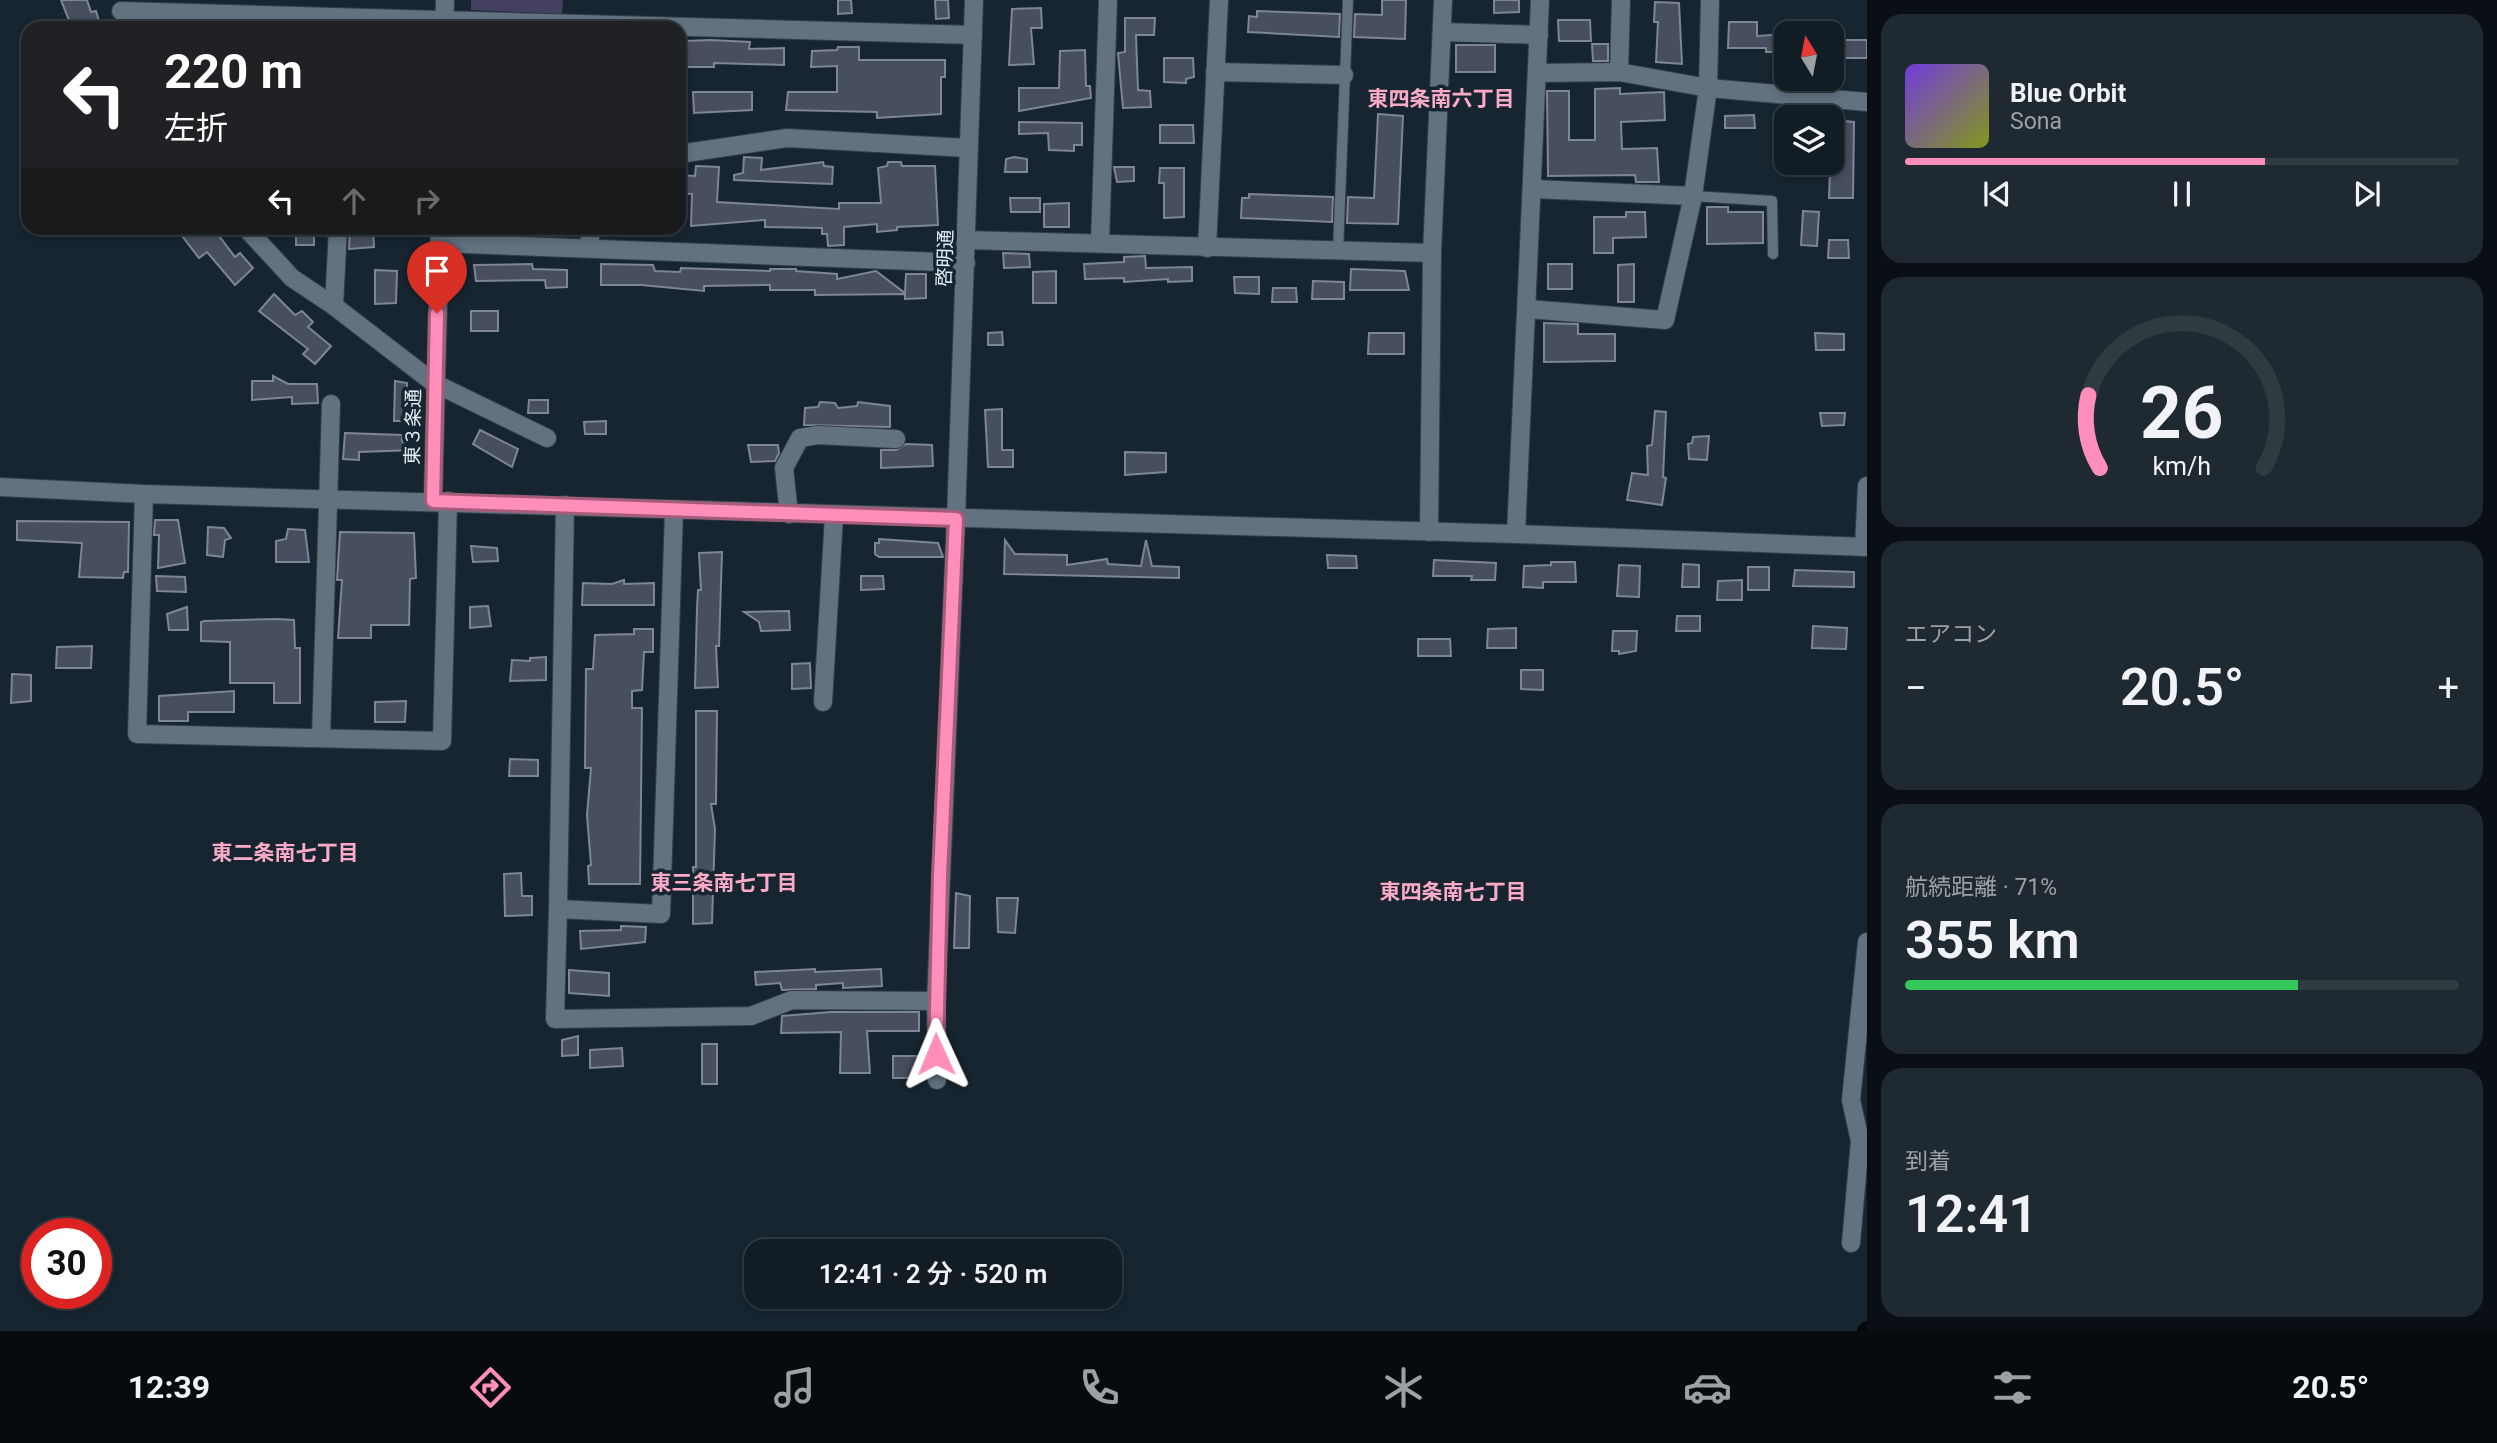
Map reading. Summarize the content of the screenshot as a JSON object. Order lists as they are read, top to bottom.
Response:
{
  "streets": {
    "street": ["啓明通", "東３条通"]
  },
  "districts": [
    "東四条南六丁目",
    "東二条南七丁目",
    "東三条南七丁目",
    "東四条南七丁目"
  ],
  "north": "top",
  "page": {
    "turn": ["220 m", "左折"],
    "song": ["Blue Orbit", "Sona"],
    "tile": [
      "エアコン",
      ["航続距離 · 71%", "355 km"],
      ["到着", "12:41"]
    ],
    "heat": ["−", "20.5°", "+"],
    "limit": "30",
    "trip": "12:41 · 2 分 · 520 m",
    "tabs": ["12:39", "20.5°"],
    "gauge": ["26", "km/h"]
  }
}
